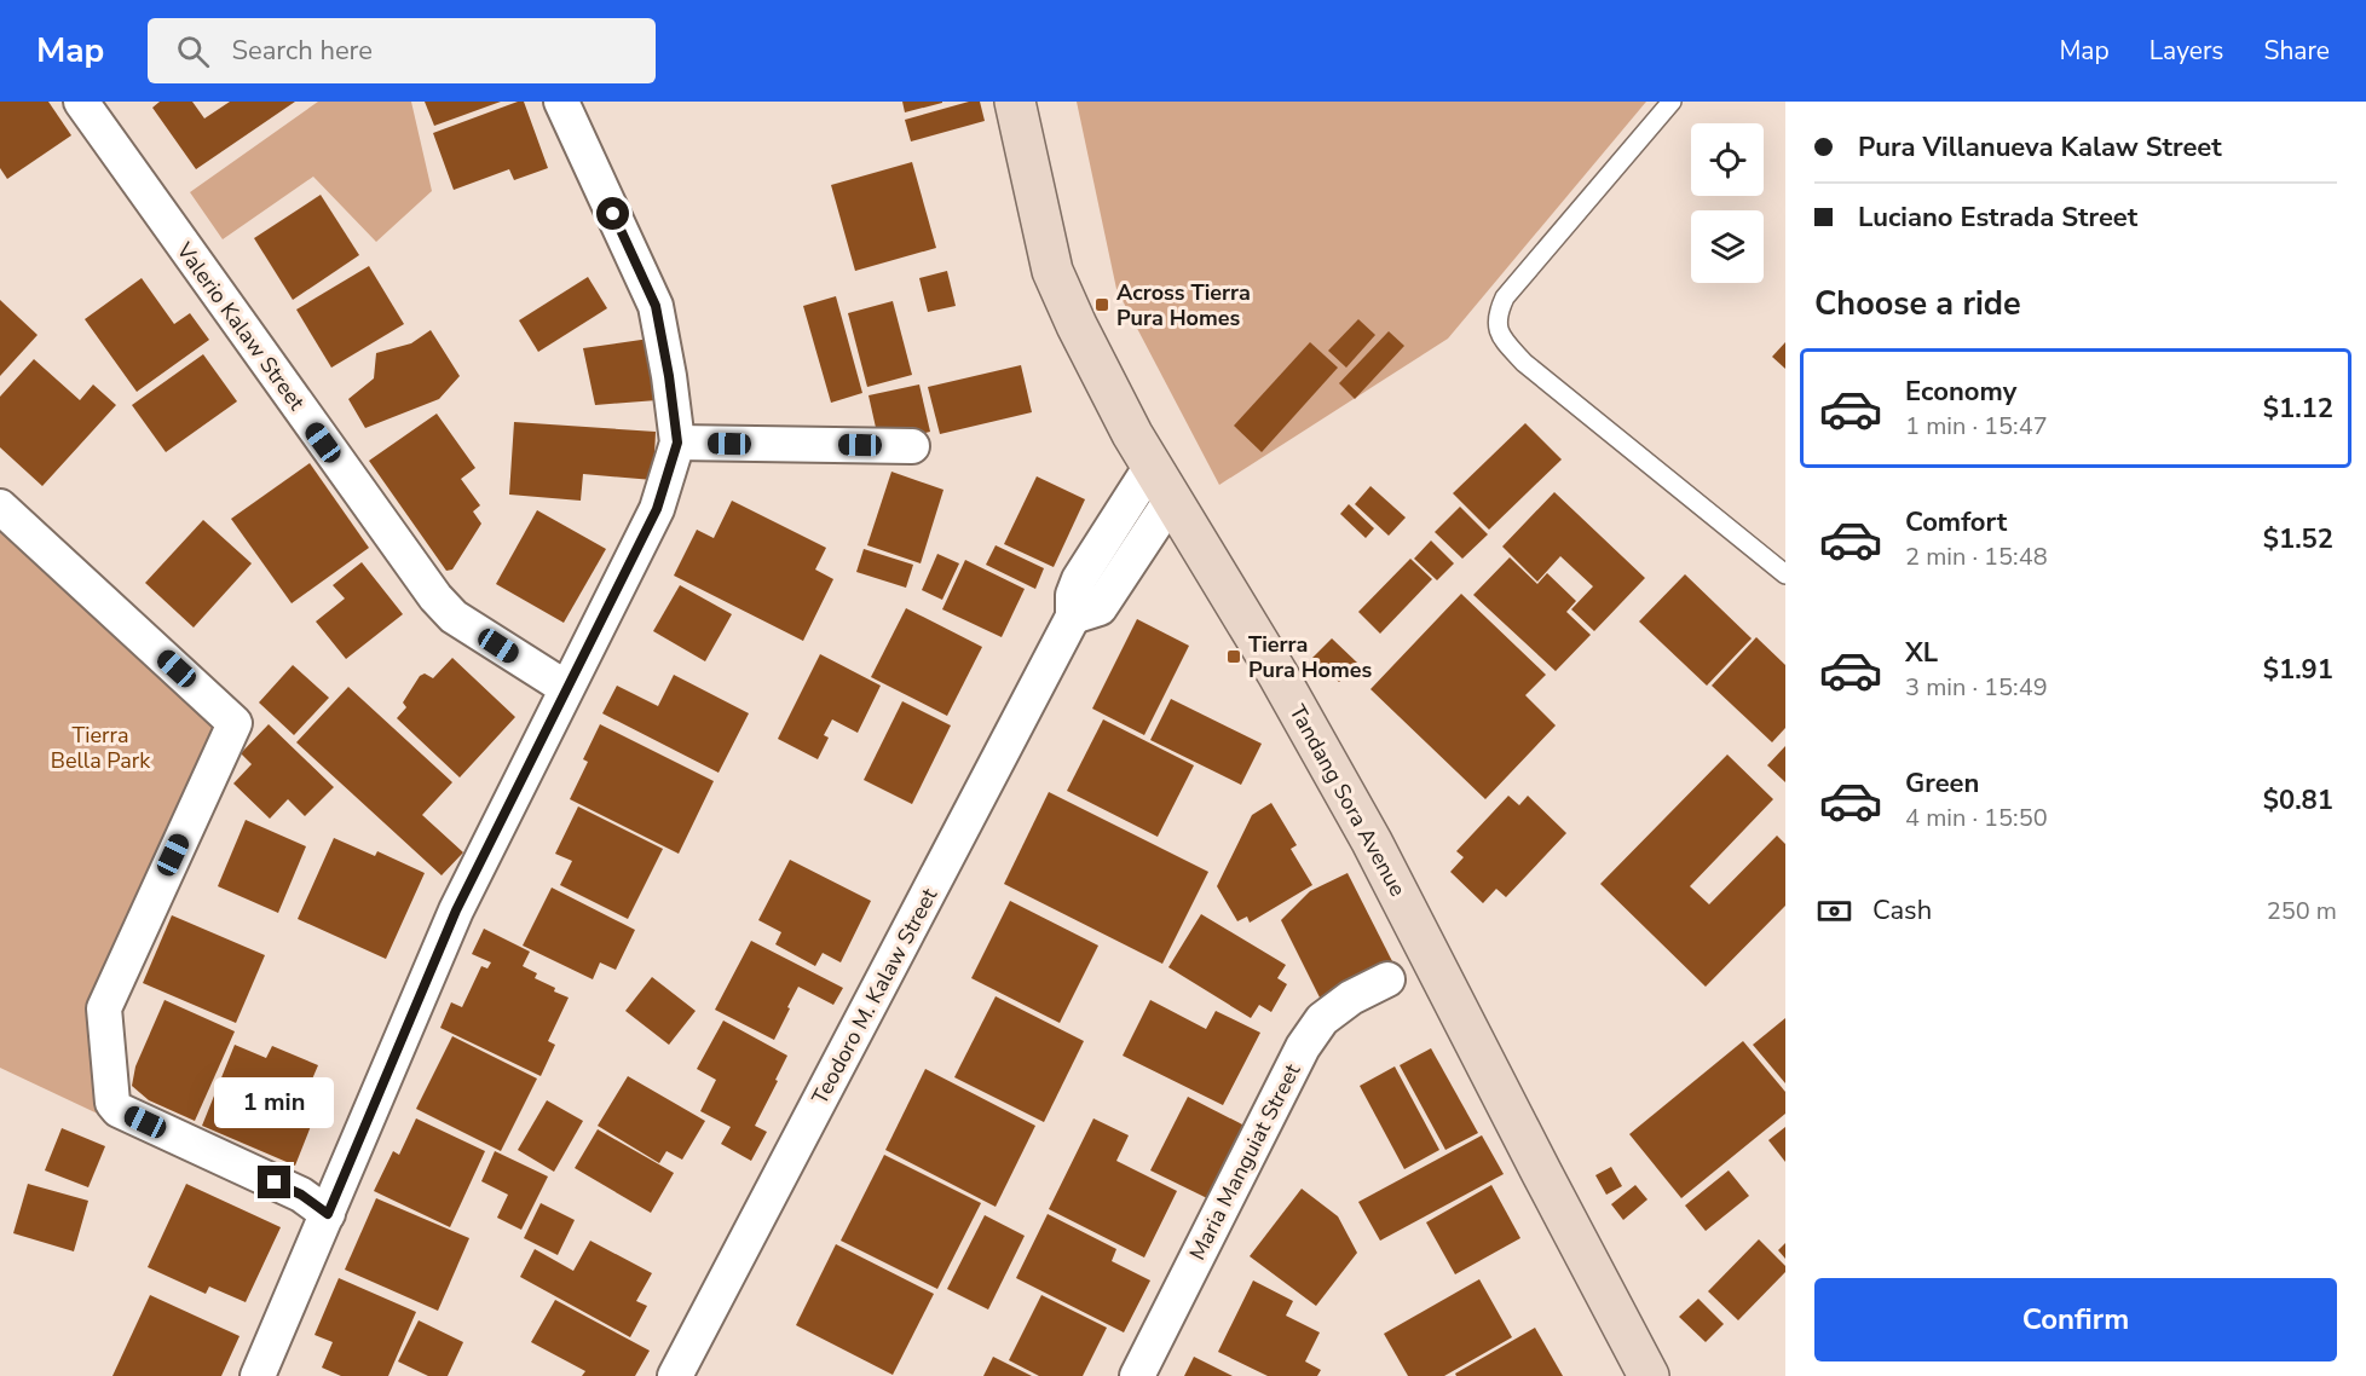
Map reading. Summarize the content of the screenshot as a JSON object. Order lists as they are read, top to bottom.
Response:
{
  "streets": {
    "main road": ["Tandang Sora Avenue"],
    "street": ["Valerio Kalaw Street", "Teodoro M. Kalaw Street", "Maria Manguiat Street"]
  },
  "crossings": [
    ["Tandang Sora Avenue", "Teodoro M. Kalaw Street"]
  ],
  "parks": ["Tierra Bella Park"],
  "places": {
    "transit": ["Across Tierra Pura Homes", "Tierra Pura Homes"]
  },
  "page": {
    "header": "Map",
    "search": "Search here",
    "nav": ["Map", "Layers", "Share"],
    "banner": ["Pura Villanueva Kalaw Street", "Luciano Estrada Street"],
    "heading": "Choose a ride",
    "list": [
      {
        "name": "Economy",
        "note": "1 min · 15:47",
        "value": "$1.12"
      },
      {
        "name": "Comfort",
        "note": "2 min · 15:48",
        "value": "$1.52"
      },
      {
        "name": "XL",
        "note": "3 min · 15:49",
        "value": "$1.91"
      },
      {
        "name": "Green",
        "note": "4 min · 15:50",
        "value": "$0.81"
      }
    ],
    "pay": ["Cash", "250 m"],
    "bubble": "1 min",
    "buttons": "Confirm"
  }
}
